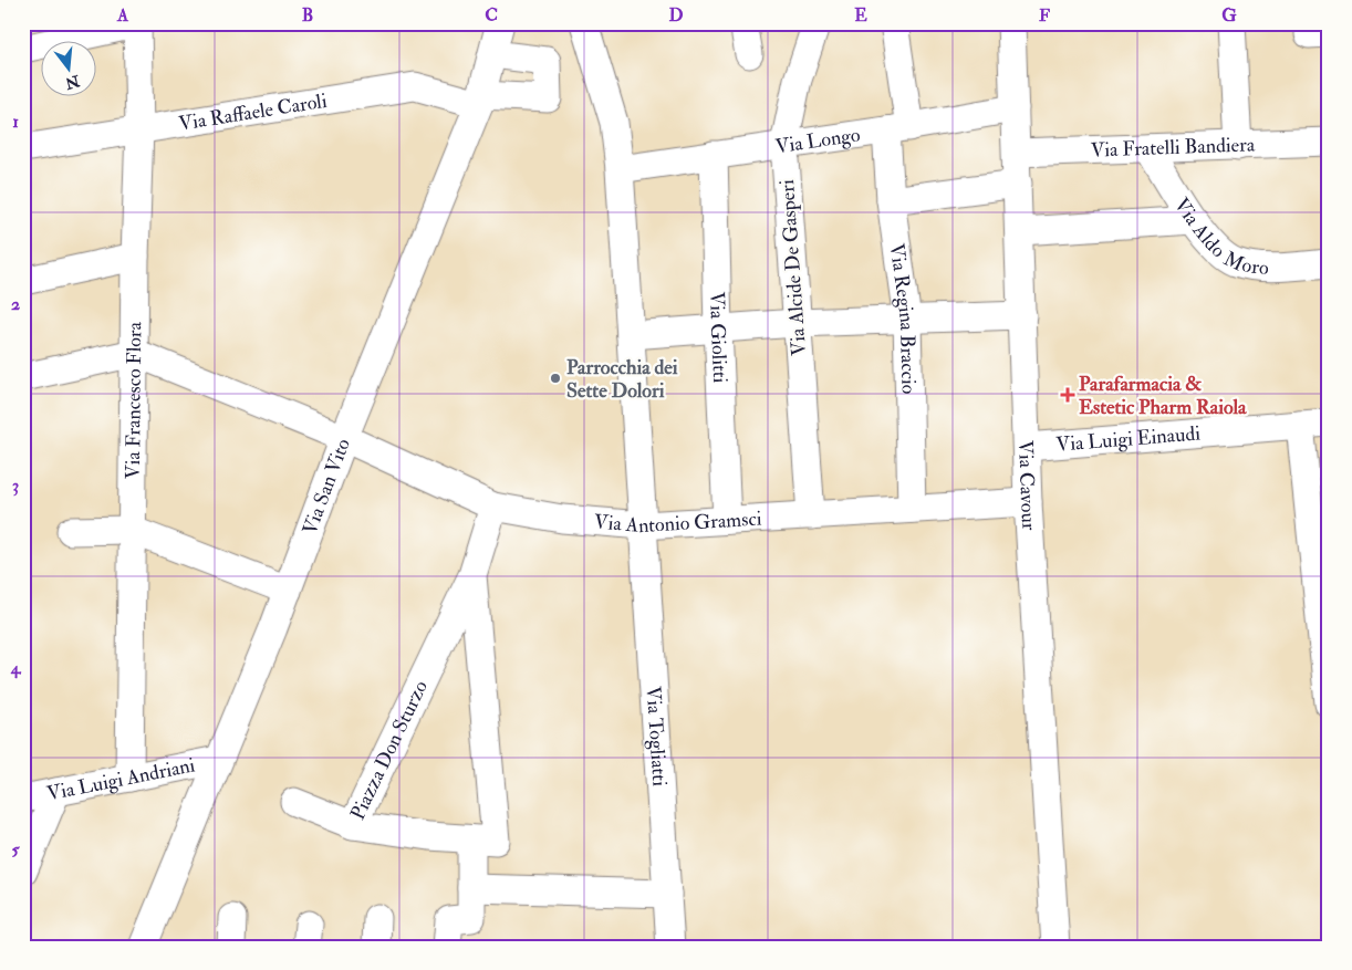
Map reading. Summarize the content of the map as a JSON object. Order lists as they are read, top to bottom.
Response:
{
  "streets": {
    "street": [
      "Via Raffaele Caroli",
      "Via Longo",
      "Via Fratelli Bandiera",
      "Via Aldo Moro",
      "Via Alcide De Gasperi",
      "Via Regina Braccio",
      "Via Giolitti",
      "Via Francesco Flora",
      "Via Luigi Einaudi",
      "Via Cavour",
      "Via San Vito",
      "Via Antonio Gramsci",
      "Via Togliatti",
      "Piazza Don Sturzo",
      "Via Luigi Andriani"
    ]
  },
  "crossings": [
    ["Via Raffaele Caroli", "Via Francesco Flora"],
    ["Via Raffaele Caroli", "Via San Vito"],
    ["Via Longo", "Via Alcide De Gasperi"],
    ["Via Longo", "Via Regina Braccio"],
    ["Via Longo", "Via Giolitti"],
    ["Via Longo", "Via Cavour"],
    ["Via Longo", "Via Togliatti"],
    ["Via Fratelli Bandiera", "Via Aldo Moro"],
    ["Via Fratelli Bandiera", "Via Cavour"],
    ["Via Alcide De Gasperi", "Via Antonio Gramsci"],
    ["Via Regina Braccio", "Via Antonio Gramsci"],
    ["Via Giolitti", "Via Antonio Gramsci"],
    ["Via Francesco Flora", "Via Antonio Gramsci"],
    ["Via Francesco Flora", "Via Luigi Andriani"],
    ["Via Luigi Einaudi", "Via Cavour"],
    ["Via Cavour", "Via Antonio Gramsci"],
    ["Via San Vito", "Via Antonio Gramsci"],
    ["Via San Vito", "Via Luigi Andriani"],
    ["Via Antonio Gramsci", "Via Togliatti"],
    ["Via Antonio Gramsci", "Piazza Don Sturzo"]
  ],
  "places": {
    "other": ["Parrocchia dei Sette Dolori"],
    "health": ["Parafarmacia & Estetic Pharm Raiola"]
  },
  "north": "bottom",
  "grid": {
    "columns": [
      "A",
      "B",
      "C",
      "D",
      "E",
      "F",
      "G"
    ],
    "rows": [
      "1",
      "2",
      "3",
      "4",
      "5"
    ]
  }
}
